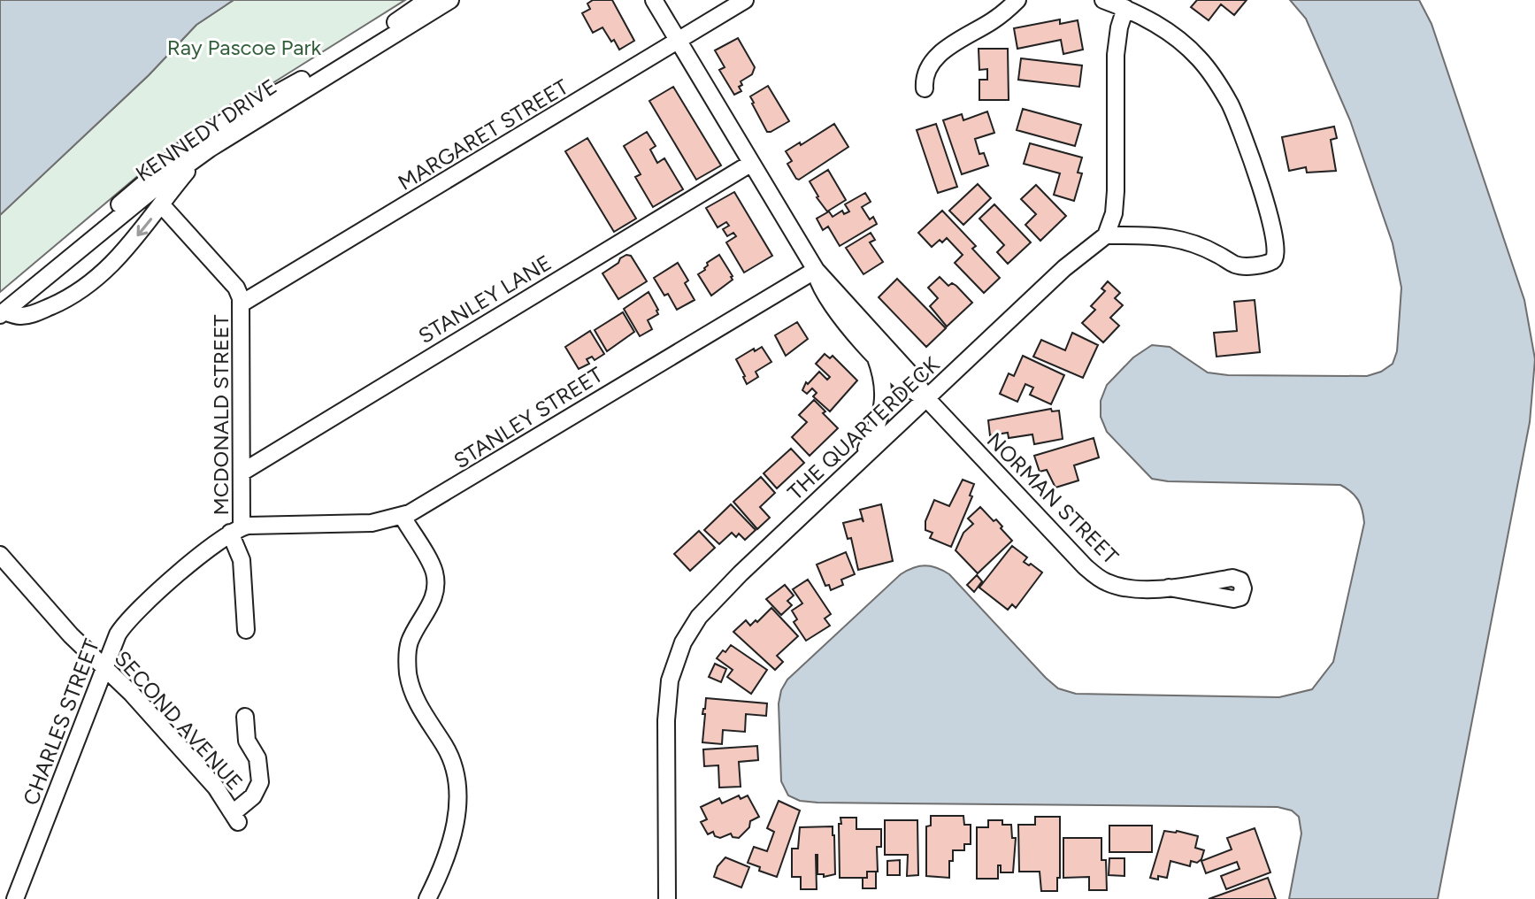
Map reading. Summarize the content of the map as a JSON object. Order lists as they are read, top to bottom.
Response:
{
  "streets": {
    "street": [
      "KENNEDY DRIVE",
      "MARGARET STREET",
      "STANLEY LANE",
      "MCDONALD STREET",
      "STANLEY STREET",
      "THE QUARTERDECK",
      "NORMAN STREET",
      "SECOND AVENUE",
      "CHARLES STREET"
    ]
  },
  "crossings": [
    ["MARGARET STREET", "MCDONALD STREET"],
    ["MARGARET STREET", "NORMAN STREET"],
    ["STANLEY LANE", "MCDONALD STREET"],
    ["STANLEY LANE", "NORMAN STREET"],
    ["MCDONALD STREET", "STANLEY STREET"],
    ["MCDONALD STREET", "CHARLES STREET"],
    ["STANLEY STREET", "NORMAN STREET"],
    ["STANLEY STREET", "CHARLES STREET"],
    ["THE QUARTERDECK", "NORMAN STREET"],
    ["SECOND AVENUE", "CHARLES STREET"]
  ],
  "parks": ["Ray Pascoe Park"]
}
